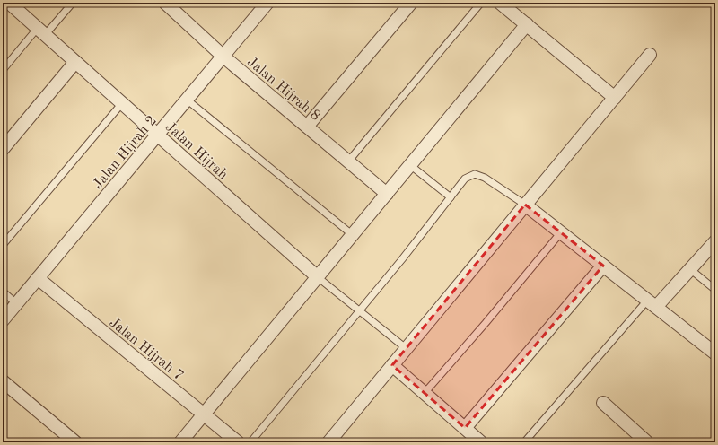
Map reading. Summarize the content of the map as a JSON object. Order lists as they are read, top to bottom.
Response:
{
  "streets": {
    "street": [
      "Jalan Hijrah 8",
      "Jalan Hijrah",
      "Jalan Hijrah 2",
      "Jalan Hijrah 7"
    ]
  },
  "crossings": [
    ["Jalan Hijrah 8", "Jalan Hijrah 2"],
    ["Jalan Hijrah", "Jalan Hijrah 2"],
    ["Jalan Hijrah 2", "Jalan Hijrah 7"]
  ]
}
